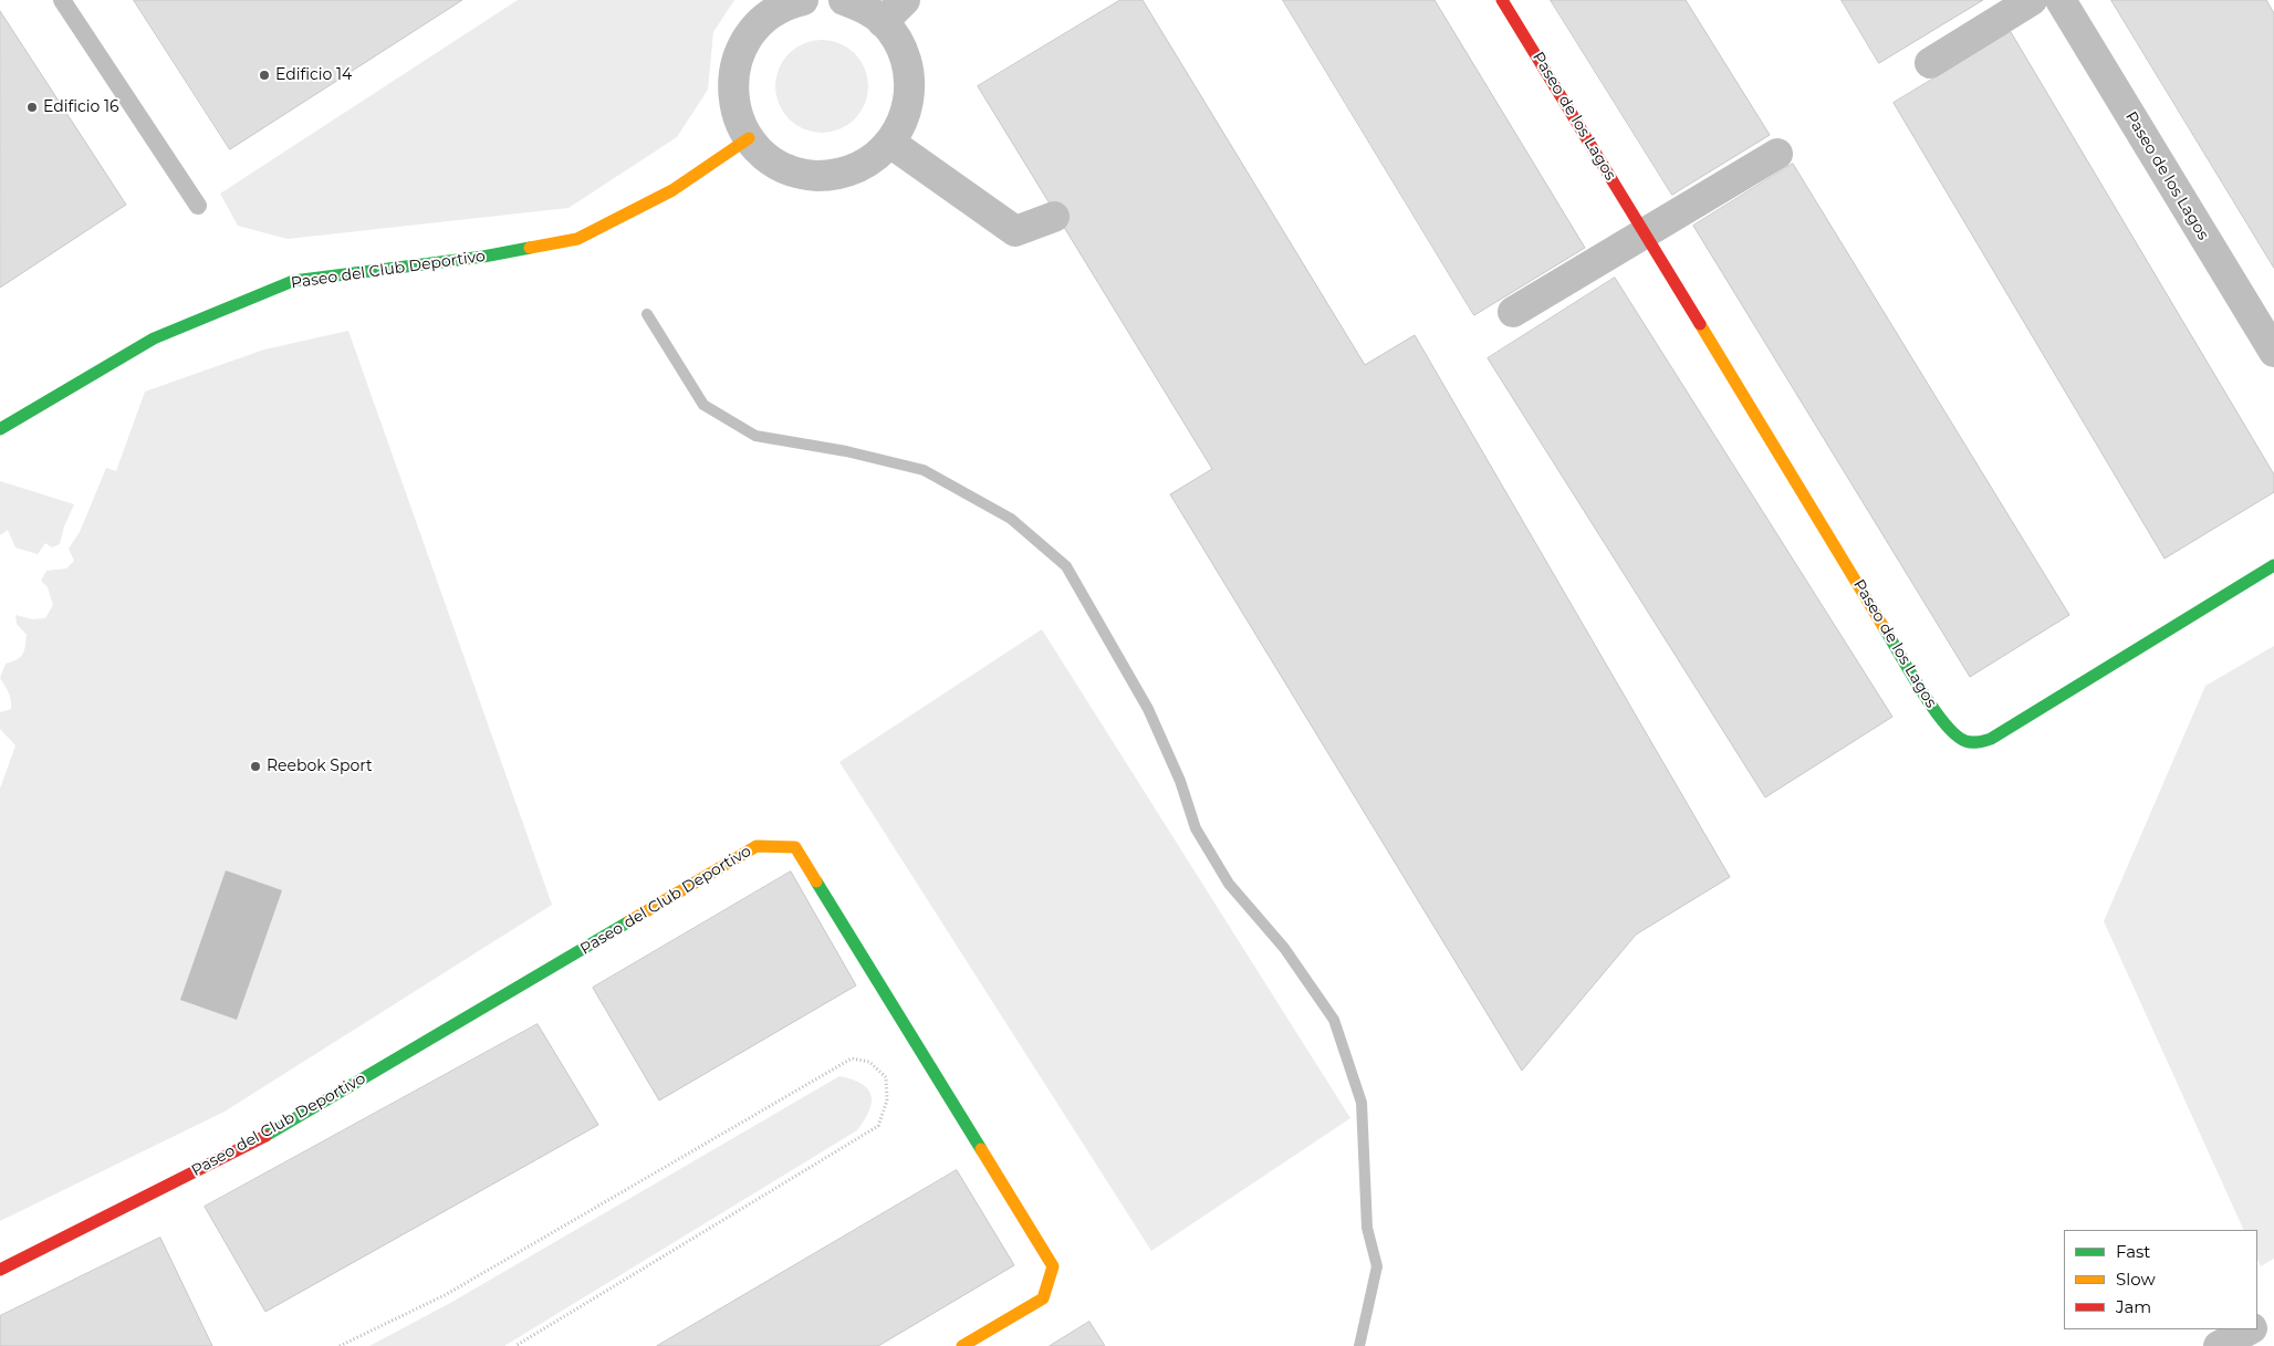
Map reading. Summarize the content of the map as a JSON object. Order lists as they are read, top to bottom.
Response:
{
  "streets": {
    "street": ["Paseo de los Lagos", "Paseo del Club Deportivo"]
  },
  "places": ["Edificio 14", "Edificio 16", "Reebok Sport"],
  "legend": ["Fast", "Slow", "Jam"]
}
